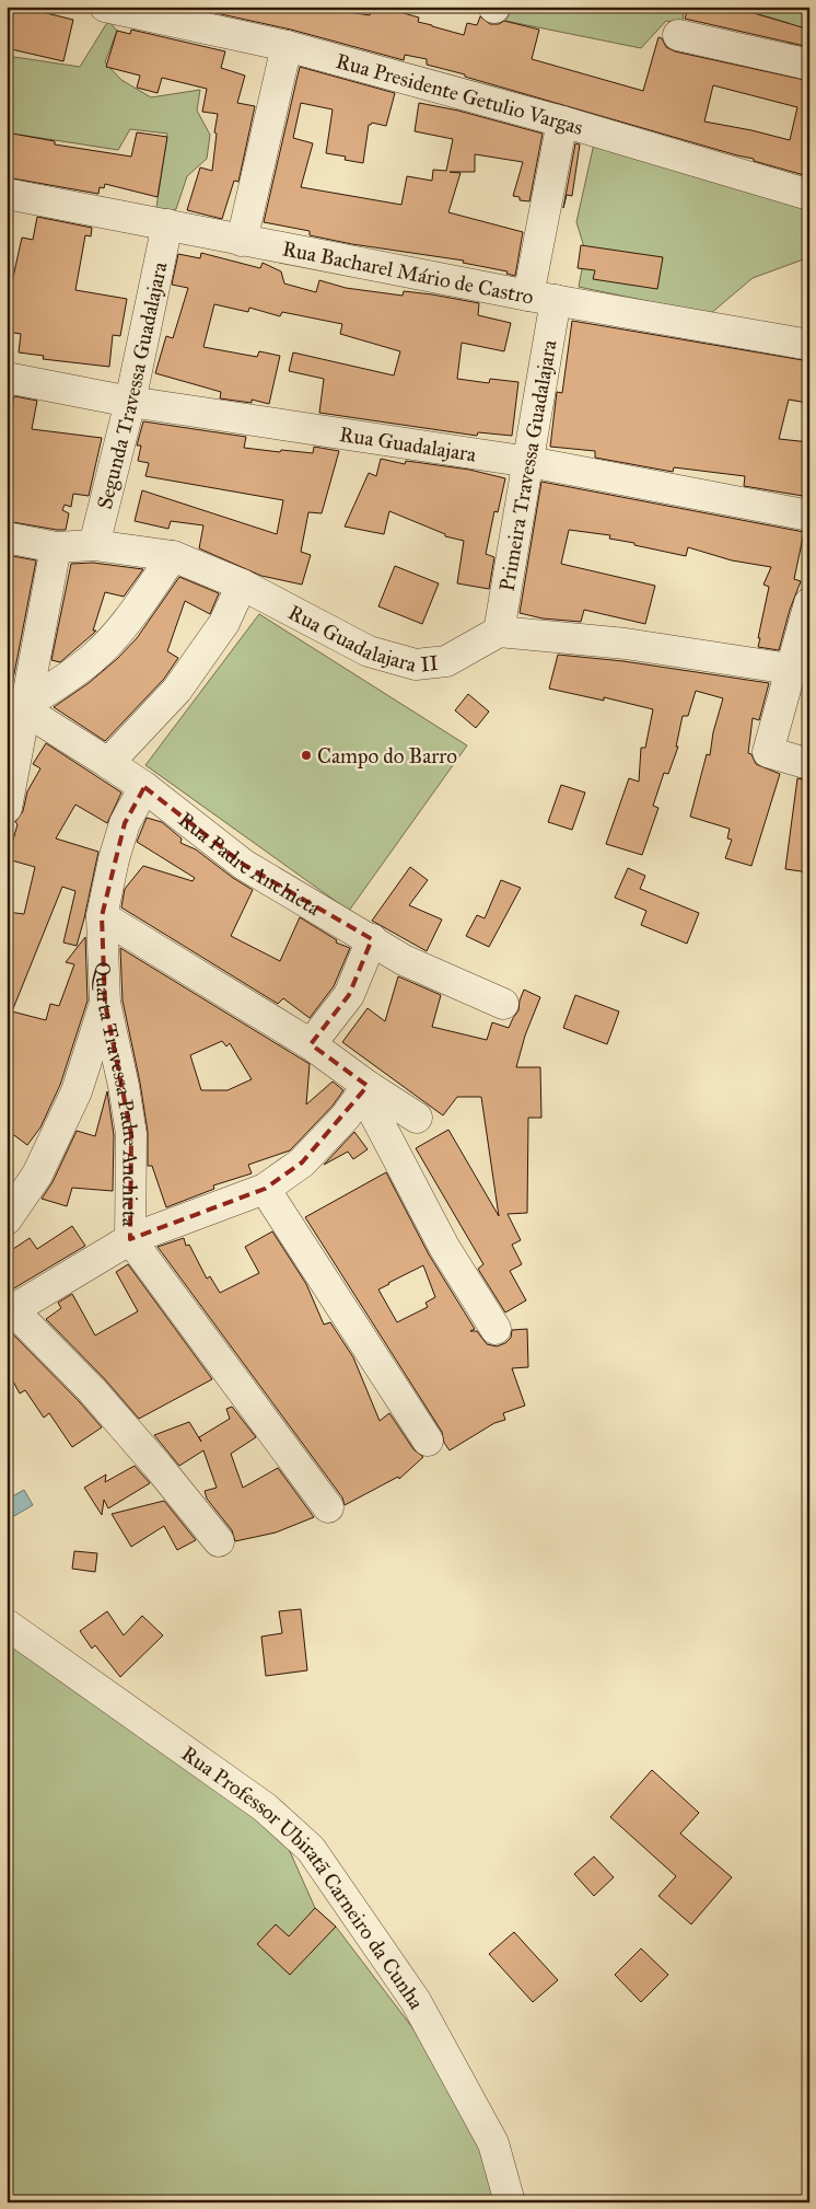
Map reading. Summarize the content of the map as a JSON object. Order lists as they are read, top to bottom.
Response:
{
  "streets": {
    "street": [
      "Rua Presidente Getulio Vargas",
      "Rua Bacharel Mário de Castro",
      "Segunda Travessa Guadalajara",
      "Rua Guadalajara",
      "Primeira Travessa Guadalajara",
      "Rua Guadalajara II",
      "Rua Padre Anchieta",
      "Quarta Travessa Padre Anchieta",
      "Rua Professor Ubiratã Carneiro da Cunha"
    ]
  },
  "crossings": [
    ["Rua Presidente Getulio Vargas", "Primeira Travessa Guadalajara"],
    ["Rua Bacharel Mário de Castro", "Segunda Travessa Guadalajara"],
    ["Rua Bacharel Mário de Castro", "Primeira Travessa Guadalajara"],
    ["Segunda Travessa Guadalajara", "Rua Guadalajara"],
    ["Segunda Travessa Guadalajara", "Rua Guadalajara II"],
    ["Rua Guadalajara", "Primeira Travessa Guadalajara"],
    ["Primeira Travessa Guadalajara", "Rua Guadalajara II"],
    ["Rua Padre Anchieta", "Quarta Travessa Padre Anchieta"]
  ],
  "places": ["Campo do Barro"]
}
